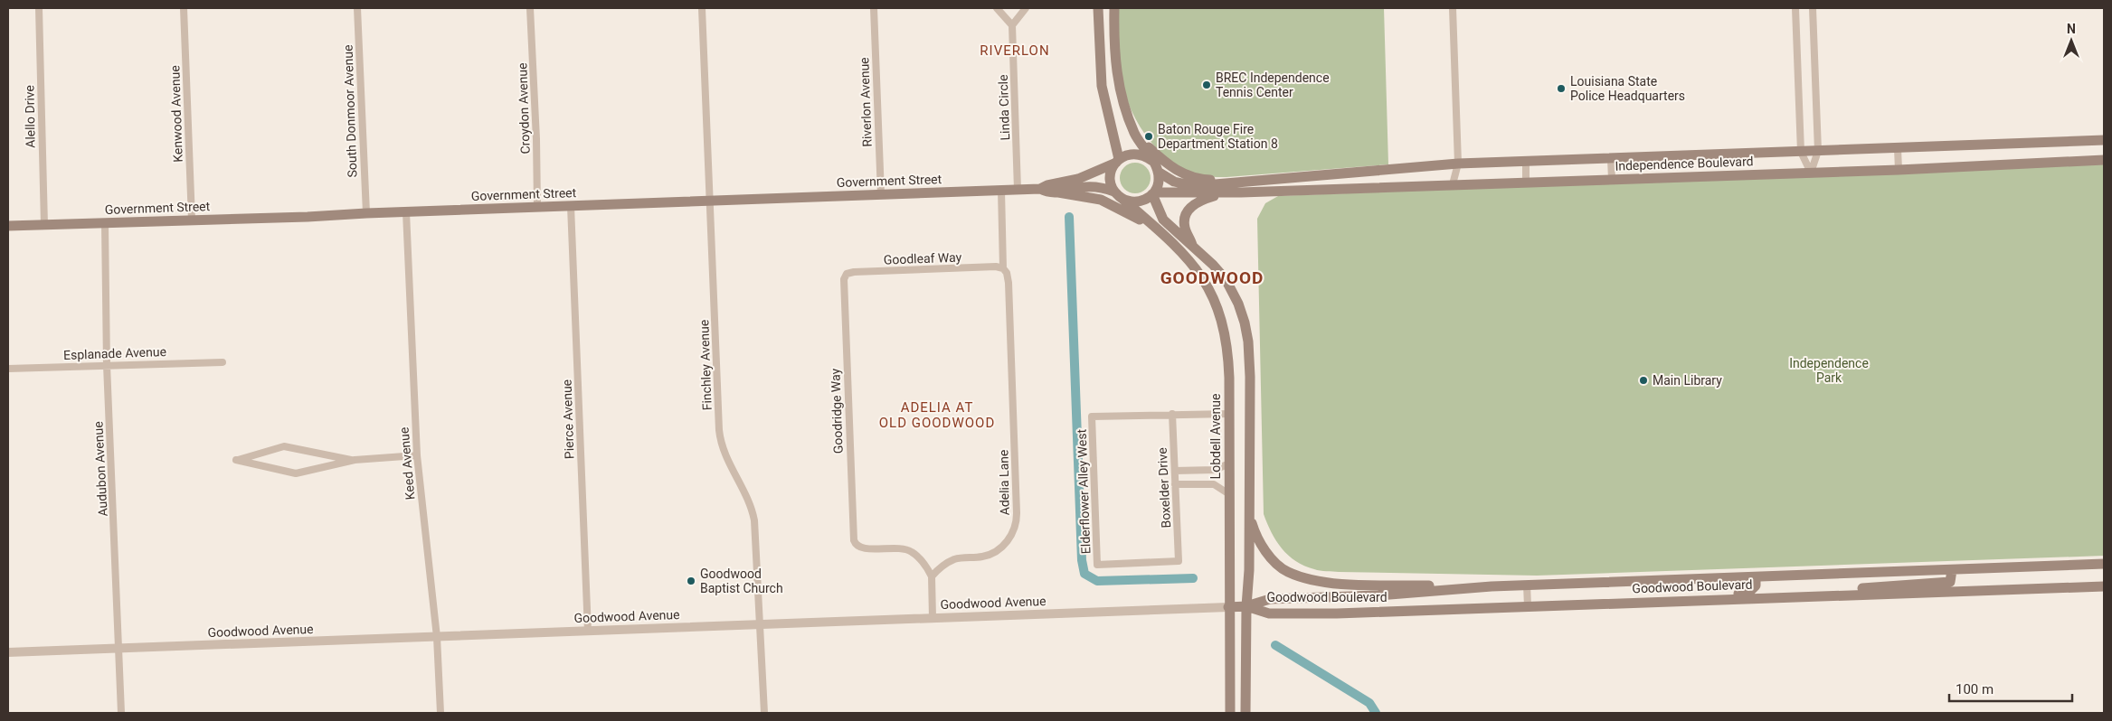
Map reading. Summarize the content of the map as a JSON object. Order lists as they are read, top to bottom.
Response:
{
  "streets": {
    "main road": [
      "Independence Boulevard",
      "Government Street",
      "Lobdell Avenue",
      "Goodwood Boulevard",
      "Goodwood Avenue"
    ],
    "street": [
      "Riverlon Avenue",
      "Linda Circle",
      "Croydon Avenue",
      "South Donmoor Avenue",
      "Kenwood Avenue",
      "Alello Drive",
      "Goodleaf Way",
      "Esplanade Avenue",
      "Finchley Avenue",
      "Goodridge Way",
      "Pierce Avenue",
      "Keed Avenue",
      "Audubon Avenue",
      "Adelia Lane",
      "Boxelder Drive",
      "Elderflower Alley West"
    ]
  },
  "crossings": [
    ["Riverlon Avenue", "Government Street"],
    ["Linda Circle", "Government Street"],
    ["Croydon Avenue", "Government Street"],
    ["South Donmoor Avenue", "Government Street"],
    ["Kenwood Avenue", "Government Street"],
    ["Alello Drive", "Government Street"],
    ["Government Street", "Finchley Avenue"],
    ["Government Street", "Pierce Avenue"],
    ["Government Street", "Lobdell Avenue"],
    ["Government Street", "Keed Avenue"],
    ["Government Street", "Audubon Avenue"],
    ["Government Street", "Adelia Lane"],
    ["Goodleaf Way", "Goodridge Way"],
    ["Goodleaf Way", "Adelia Lane"],
    ["Esplanade Avenue", "Audubon Avenue"],
    ["Finchley Avenue", "Goodwood Avenue"],
    ["Goodridge Way", "Adelia Lane"],
    ["Pierce Avenue", "Goodwood Avenue"],
    ["Lobdell Avenue", "Goodwood Avenue"],
    ["Keed Avenue", "Goodwood Avenue"],
    ["Audubon Avenue", "Goodwood Avenue"],
    ["Boxelder Drive", "Elderflower Alley West"],
    ["Goodwood Boulevard", "Goodwood Avenue"]
  ],
  "districts": ["RIVERLON", "GOODWOOD", "ADELIA AT OLD GOODWOOD"],
  "parks": ["Independence Park"],
  "places": [
    "BREC Independence Tennis Center",
    "Louisiana State Police Headquarters",
    "Baton Rouge Fire Department Station 8",
    "Main Library",
    "Goodwood Baptist Church"
  ],
  "scale_bar": "100 m",
  "north": "top"
}
